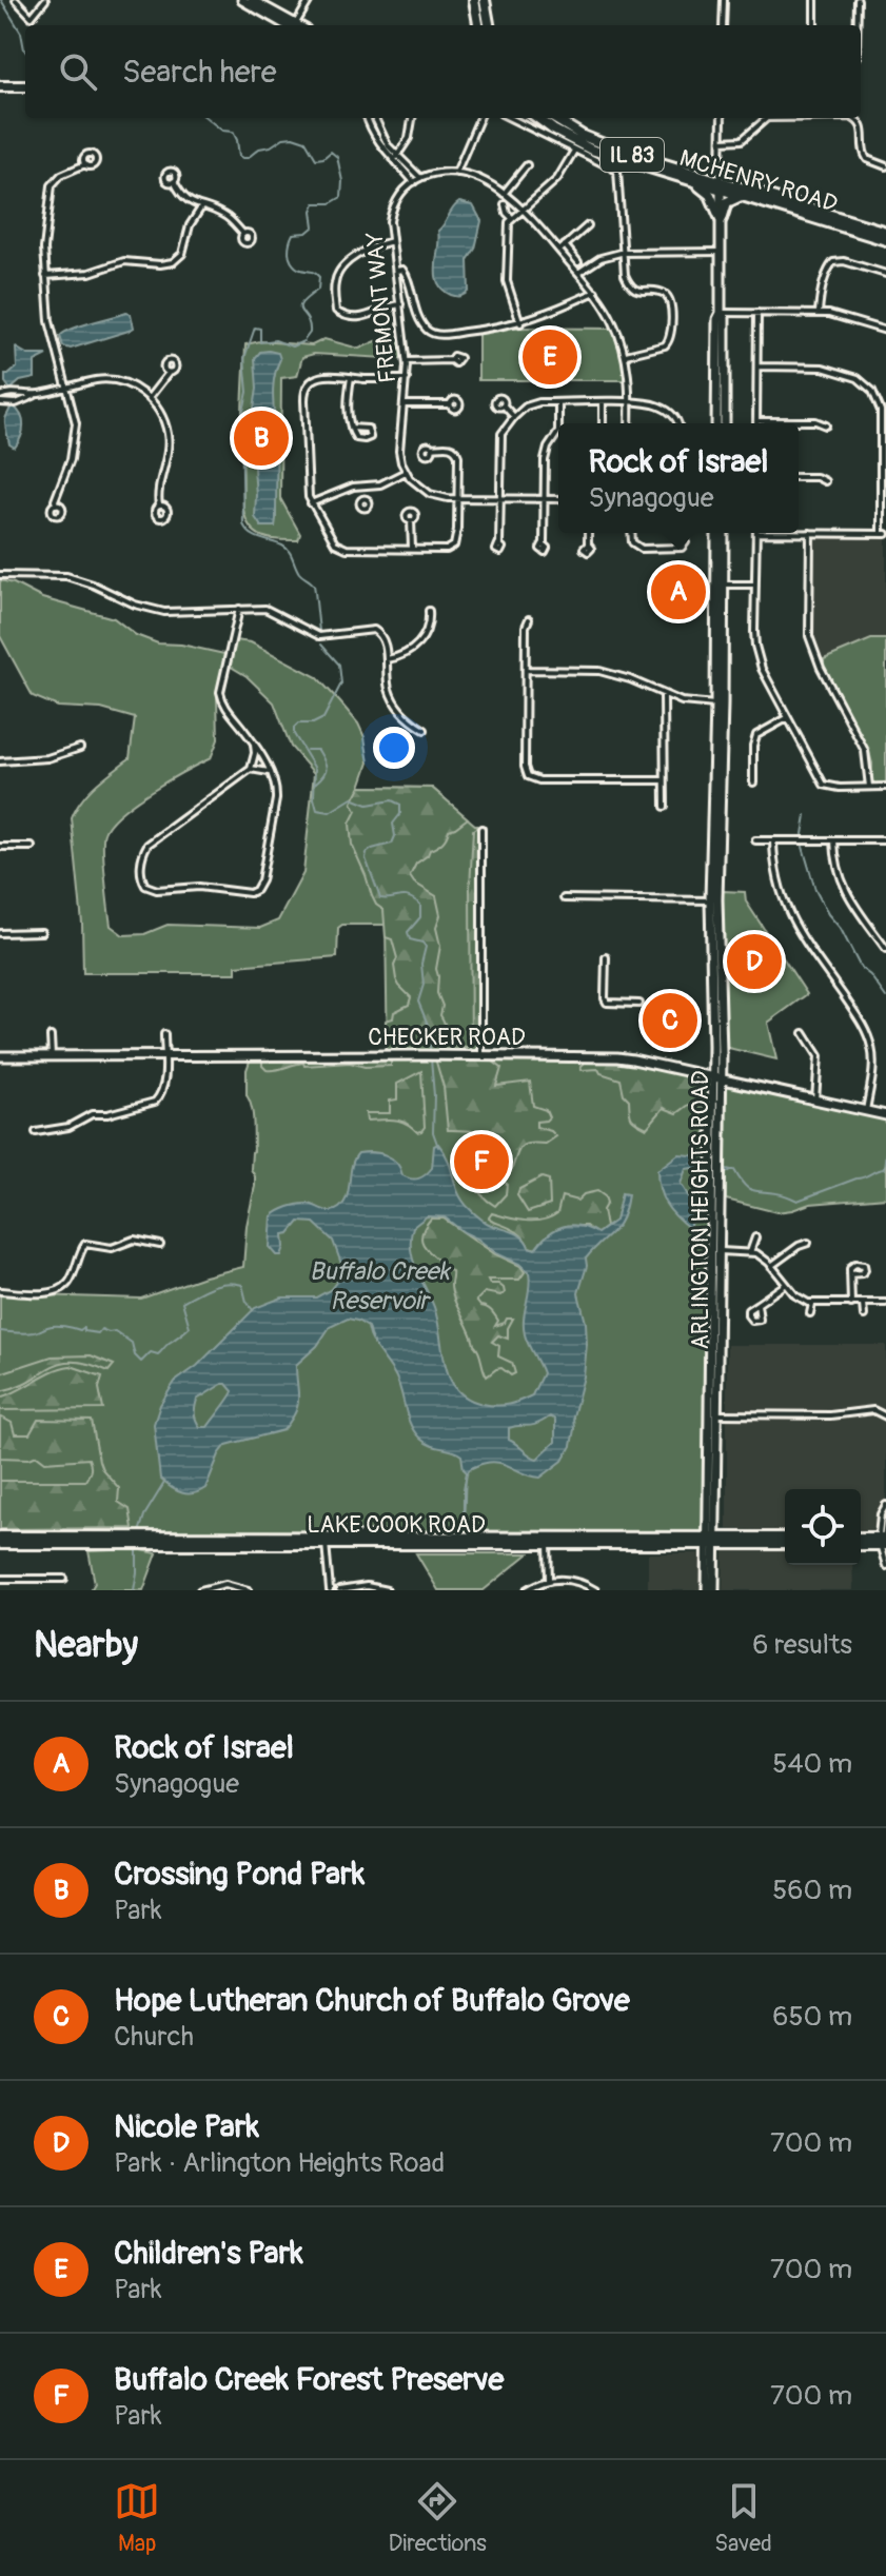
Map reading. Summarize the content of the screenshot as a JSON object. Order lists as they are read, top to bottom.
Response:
{
  "streets": {
    "main road": [
      "IL 83",
      "MCHENRY ROAD",
      "CHECKER ROAD",
      "ARLINGTON HEIGHTS ROAD",
      "LAKE COOK ROAD"
    ],
    "street": ["FREMONT WAY"]
  },
  "crossings": [
    ["CHECKER ROAD", "ARLINGTON HEIGHTS ROAD"],
    ["ARLINGTON HEIGHTS ROAD", "LAKE COOK ROAD"]
  ],
  "water": ["Buffalo Creek Reservoir"],
  "page": {
    "search": "Search here",
    "pins": [
      "E",
      "B",
      "A",
      "D",
      "C",
      "F"
    ],
    "popup": ["Rock of Israel", "Synagogue"],
    "heading": ["Nearby", "6 results"],
    "list": [
      {
        "mark": "A",
        "name": "Rock of Israel",
        "note": "Synagogue",
        "value": "540 m"
      },
      {
        "mark": "B",
        "name": "Crossing Pond Park",
        "note": "Park",
        "value": "560 m"
      },
      {
        "mark": "C",
        "name": "Hope Lutheran Church of Buffalo Grove",
        "note": "Church",
        "value": "650 m"
      },
      {
        "mark": "D",
        "name": "Nicole Park",
        "note": "Park · Arlington Heights Road",
        "value": "700 m"
      },
      {
        "mark": "E",
        "name": "Children's Park",
        "note": "Park",
        "value": "700 m"
      },
      {
        "mark": "F",
        "name": "Buffalo Creek Forest Preserve",
        "note": "Park",
        "value": "700 m"
      }
    ],
    "nav": ["Map", "Directions", "Saved"]
  }
}
